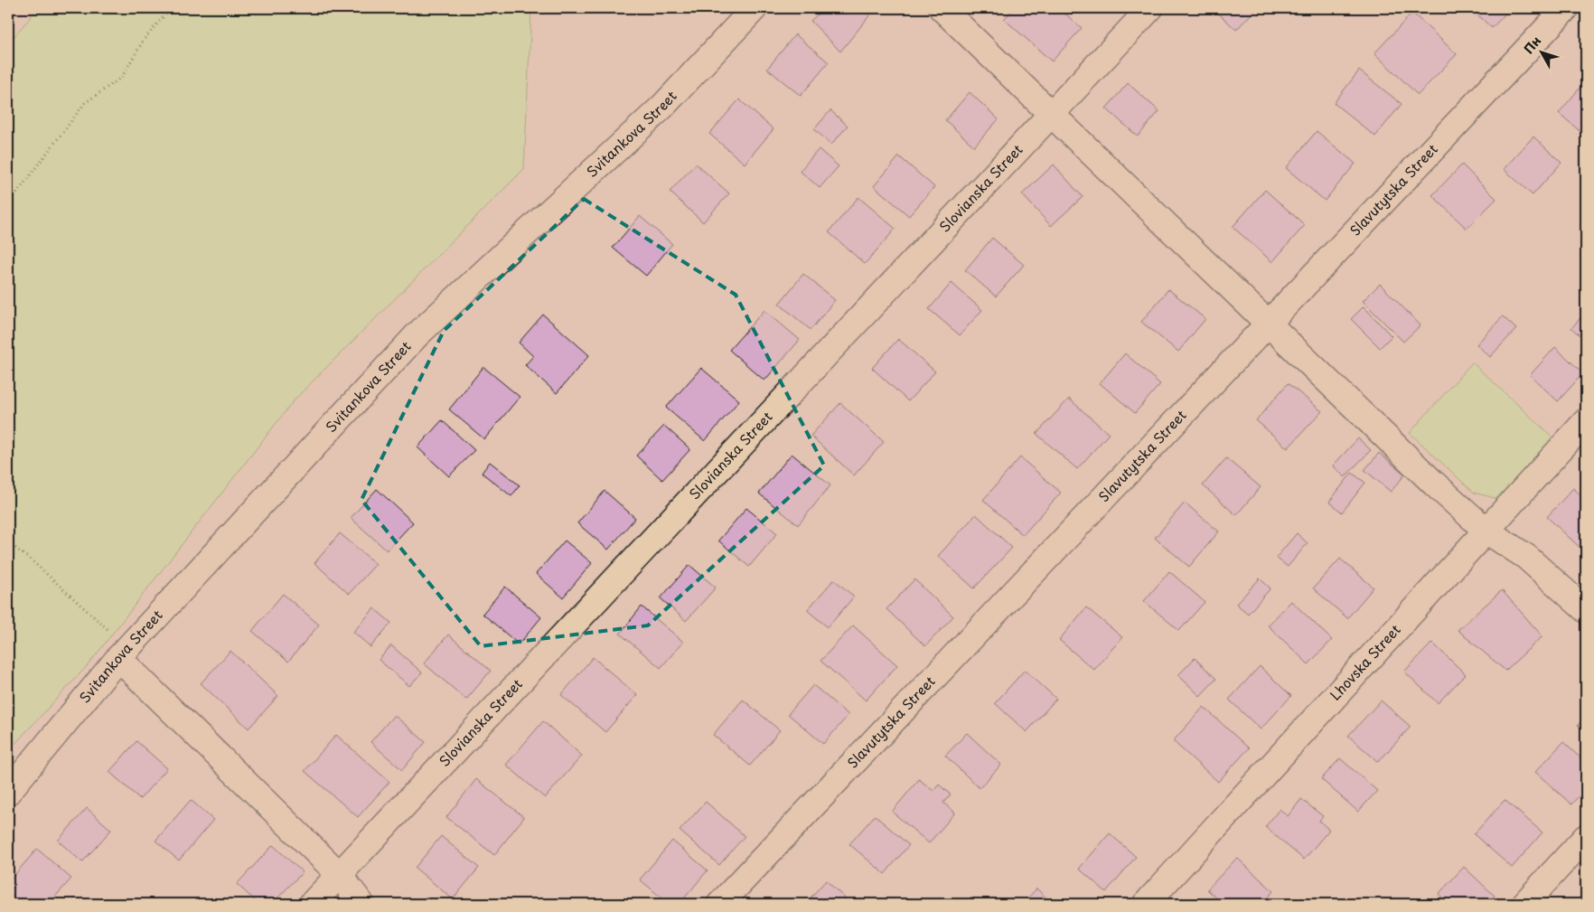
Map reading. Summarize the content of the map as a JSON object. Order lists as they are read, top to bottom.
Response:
{
  "streets": {
    "street": [
      "Svitankova Street",
      "Slovianska Street",
      "Slavutytska Street",
      "Lhovska Street"
    ]
  },
  "north": "top left"
}
